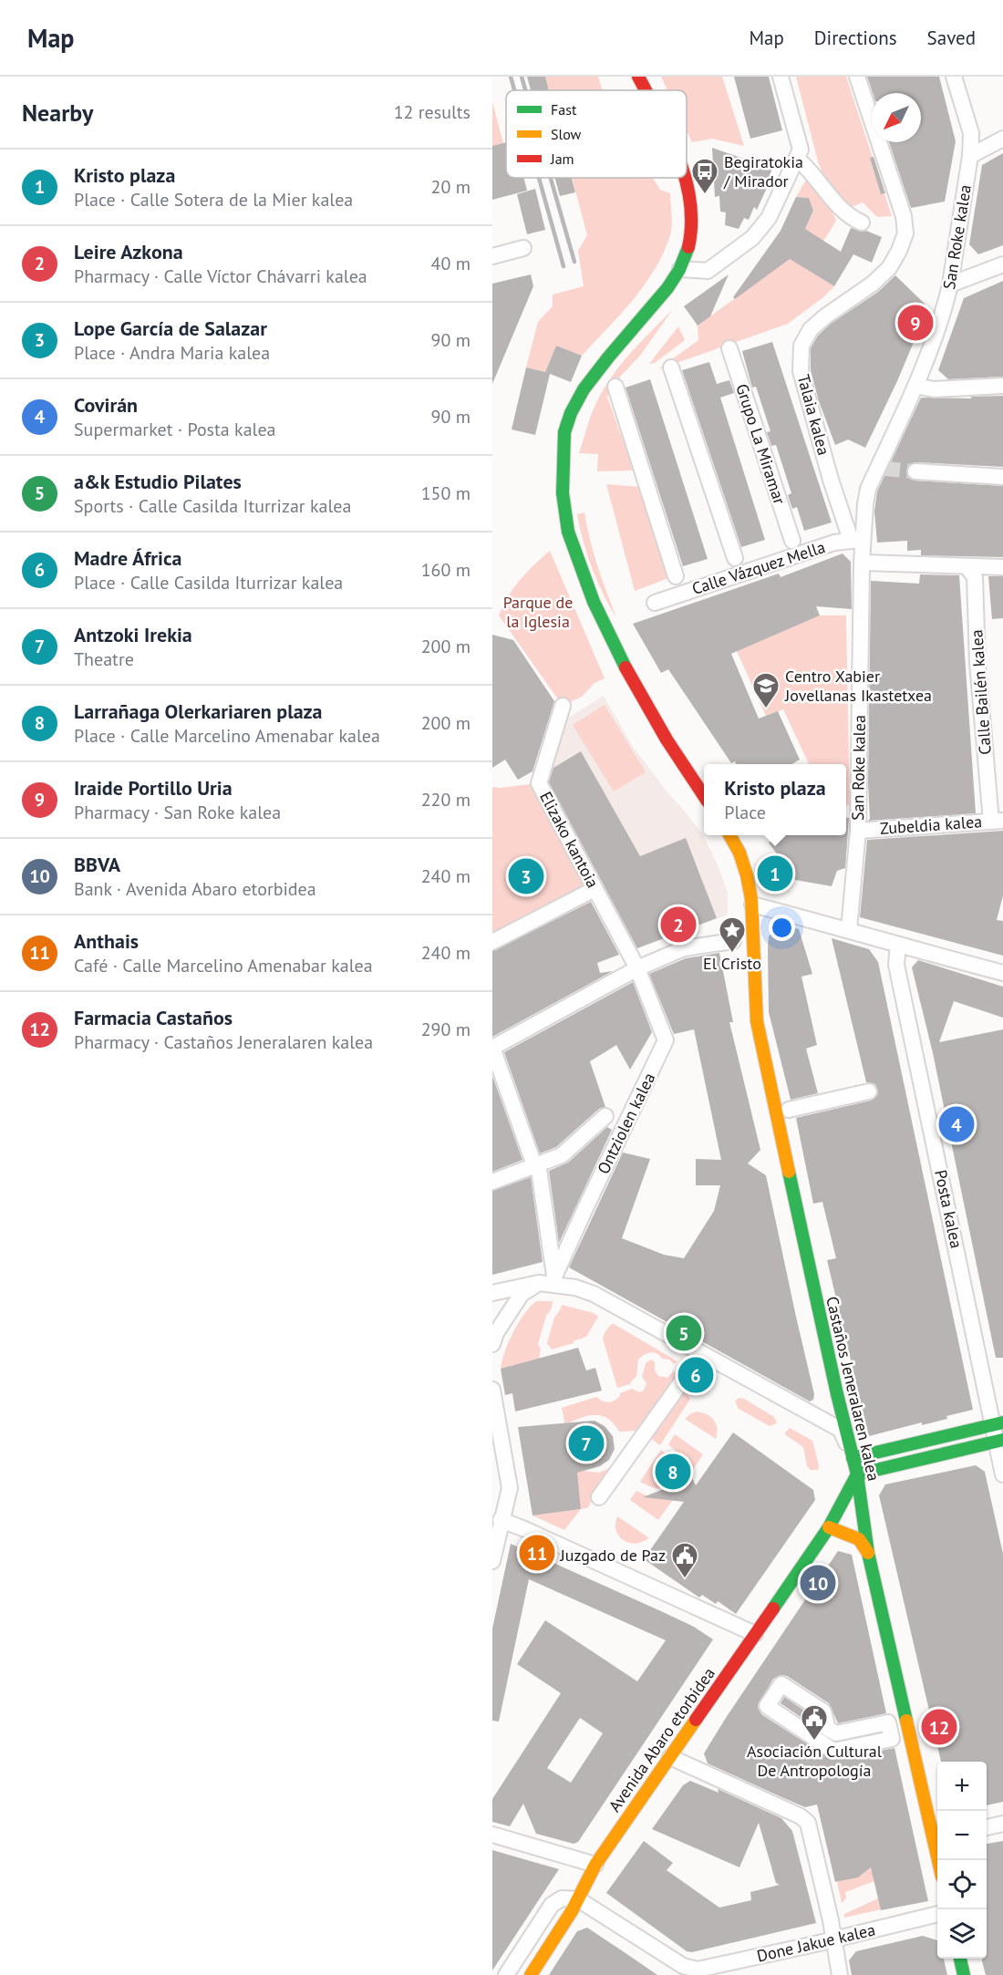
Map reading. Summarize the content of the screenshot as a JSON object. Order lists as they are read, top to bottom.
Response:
{
  "streets": {
    "street": [
      "San Roke kalea",
      "Talaia kalea",
      "Grupo La Miramar",
      "Calle Vázquez Mella",
      "Calle Bailén kalea",
      "Zubeldia kalea",
      "Elizako kantoia",
      "Ontziolen kalea",
      "Posta kalea",
      "Castaños Jeneralaren kalea",
      "Avenida Abaro etorbidea",
      "Done Jakue kalea"
    ]
  },
  "crossings": [
    ["San Roke kalea", "Talaia kalea"],
    ["San Roke kalea", "Calle Vázquez Mella"],
    ["San Roke kalea", "Zubeldia kalea"],
    ["Talaia kalea", "Calle Vázquez Mella"],
    ["Calle Bailén kalea", "Zubeldia kalea"],
    ["Elizako kantoia", "Ontziolen kalea"],
    ["Castaños Jeneralaren kalea", "Avenida Abaro etorbidea"],
    ["Avenida Abaro etorbidea", "Done Jakue kalea"]
  ],
  "parks": ["Parque de la Iglesia"],
  "places": {
    "bus stop": ["Begiratokia / Mirador"],
    "school or university": ["Centro Xabier Jovellanas Ikastetxea"],
    "place": ["El Cristo"],
    "public building": ["Juzgado de Paz", "Asociación Cultural De Antropología"]
  },
  "legend": ["Fast", "Slow", "Jam"],
  "north": "bottom left",
  "page": {
    "header": "Map",
    "nav": ["Map", "Directions", "Saved"],
    "heading": ["Nearby", "12 results"],
    "list": [
      {
        "mark": "1",
        "name": "Kristo plaza",
        "note": "Place · Calle Sotera de la Mier kalea",
        "value": "20 m"
      },
      {
        "mark": "2",
        "name": "Leire Azkona",
        "note": "Pharmacy · Calle Víctor Chávarri kalea",
        "value": "40 m"
      },
      {
        "mark": "3",
        "name": "Lope García de Salazar",
        "note": "Place · Andra Maria kalea",
        "value": "90 m"
      },
      {
        "mark": "4",
        "name": "Covirán",
        "note": "Supermarket · Posta kalea",
        "value": "90 m"
      },
      {
        "mark": "5",
        "name": "a&k Estudio Pilates",
        "note": "Sports · Calle Casilda Iturrizar kalea",
        "value": "150 m"
      },
      {
        "mark": "6",
        "name": "Madre África",
        "note": "Place · Calle Casilda Iturrizar kalea",
        "value": "160 m"
      },
      {
        "mark": "7",
        "name": "Antzoki Irekia",
        "note": "Theatre",
        "value": "200 m"
      },
      {
        "mark": "8",
        "name": "Larrañaga Olerkariaren plaza",
        "note": "Place · Calle Marcelino Amenabar kalea",
        "value": "200 m"
      },
      {
        "mark": "9",
        "name": "Iraide Portillo Uria",
        "note": "Pharmacy · San Roke kalea",
        "value": "220 m"
      },
      {
        "mark": "10",
        "name": "BBVA",
        "note": "Bank · Avenida Abaro etorbidea",
        "value": "240 m"
      },
      {
        "mark": "11",
        "name": "Anthais",
        "note": "Café · Calle Marcelino Amenabar kalea",
        "value": "240 m"
      },
      {
        "mark": "12",
        "name": "Farmacia Castaños",
        "note": "Pharmacy · Castaños Jeneralaren kalea",
        "value": "290 m"
      }
    ],
    "pins": [
      "9",
      "1",
      "3",
      "2",
      "4",
      "5",
      "6",
      "7",
      "8",
      "11",
      "10",
      "12"
    ],
    "popup": ["Kristo plaza", "Place"],
    "map_buttons": ["+", "−"]
  }
}
